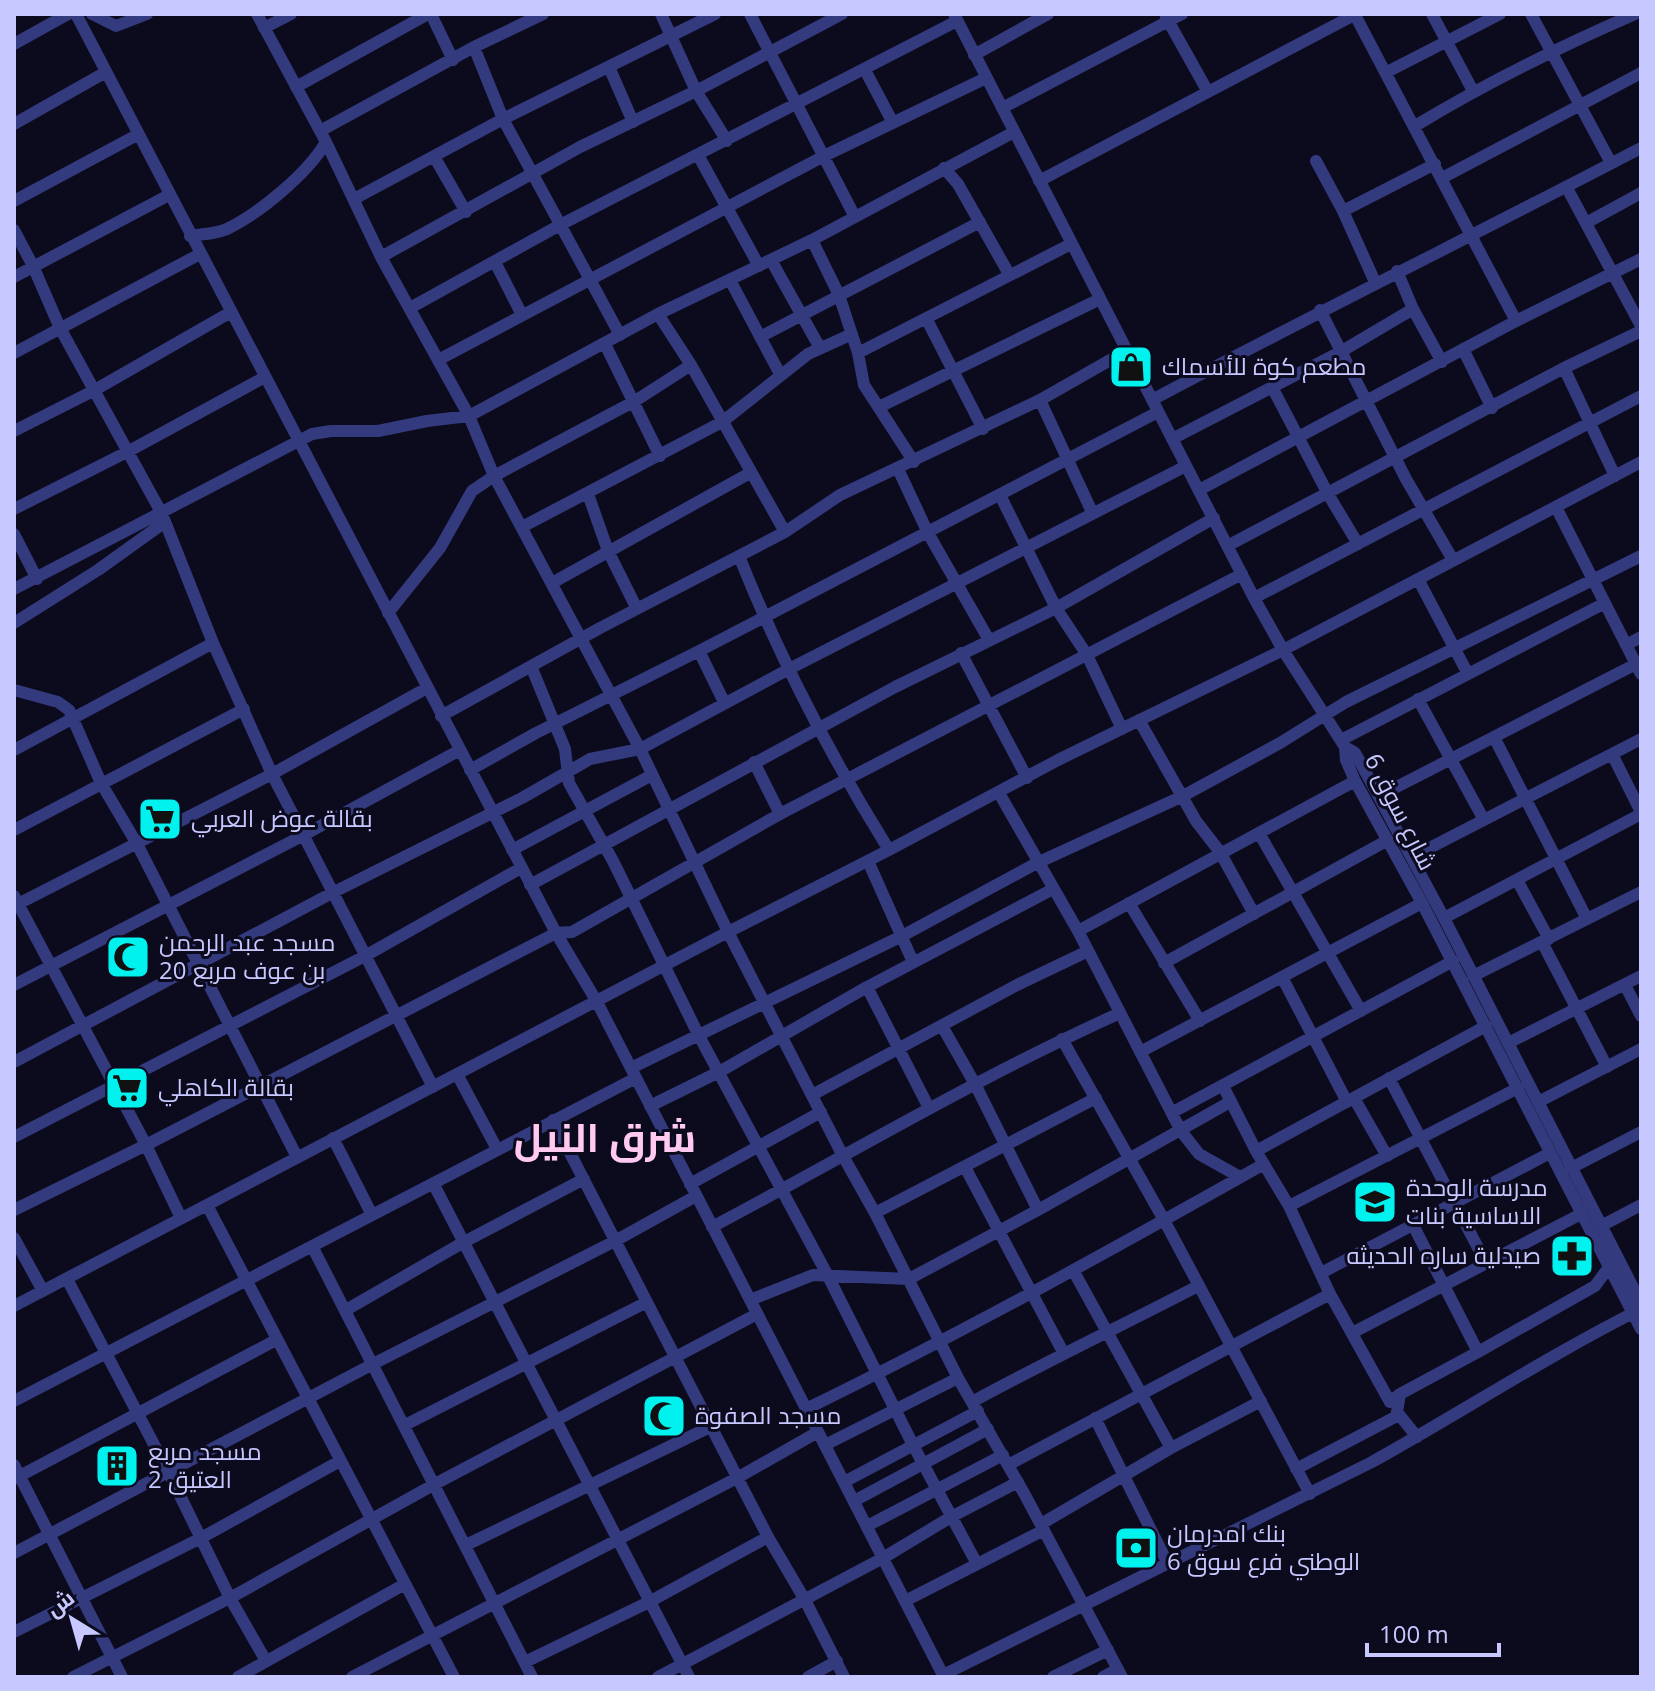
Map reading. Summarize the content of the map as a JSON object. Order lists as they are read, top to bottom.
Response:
{
  "streets": {
    "street": ["شارع سوق 6"]
  },
  "districts": ["شرق النيل"],
  "places": {
    "shop": ["مطعم كوة للأسماك"],
    "supermarket": ["بقالة عوض العربي", "بقالة الكاهلي"],
    "mosque": ["مسجد عبد الرحمن بن عوف مربع 20", "مسجد الصفوة"],
    "school or university": ["مدرسة الوحدة الاساسية بنات"],
    "pharmacy": ["صيدلية ساره الحديثه"],
    "building": ["مسجد مربع 2 العتيق"],
    "bank": ["بنك امدرمان الوطني فرع سوق 6"]
  },
  "scale_bar": "100 m",
  "north": "top left"
}
